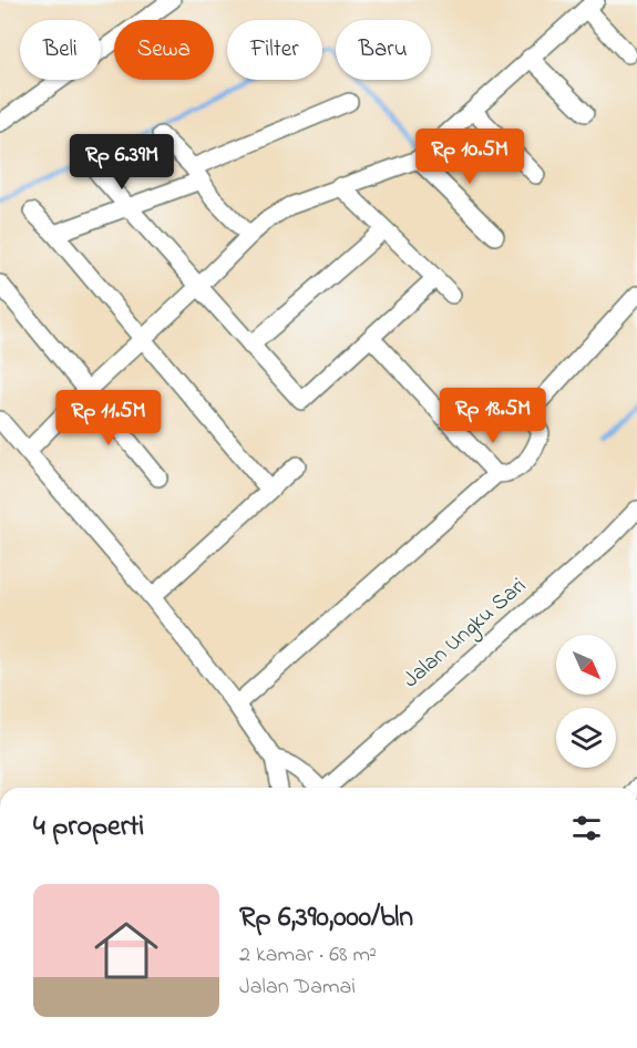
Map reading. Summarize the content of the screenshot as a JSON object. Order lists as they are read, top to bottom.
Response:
{
  "streets": {
    "street": ["Jalan Ungku Sari"]
  },
  "north": "bottom right",
  "page": {
    "chip": [
      "Beli",
      "Sewa",
      "Filter",
      "Baru"
    ],
    "price": [
      "Rp 10.5M",
      "Rp 6.39M",
      "Rp 18.5M",
      "Rp 11.5M"
    ],
    "heading": "4 properti",
    "list": [
      {
        "name": "Rp 6,390,000/bln",
        "note": "2 kamar · 68 m² · Jalan Damai"
      }
    ]
  }
}
